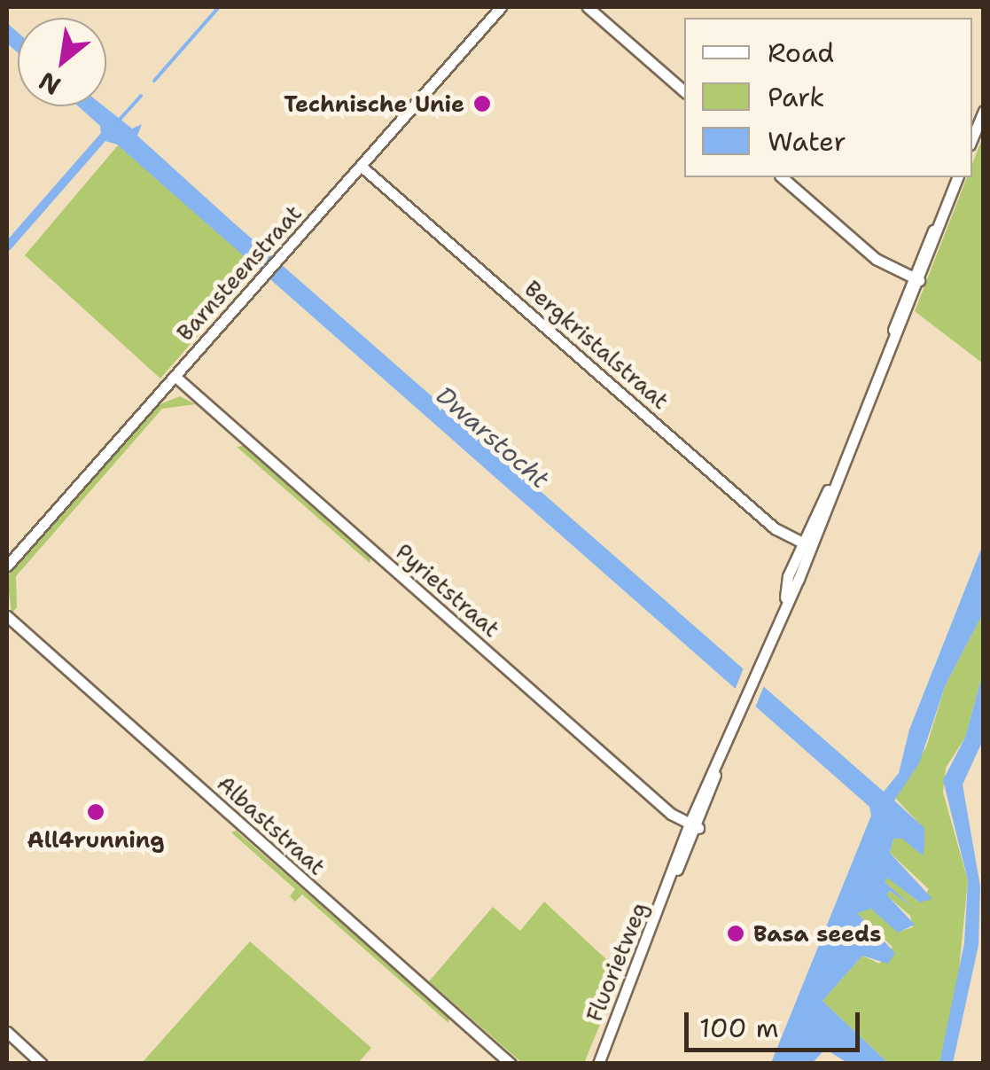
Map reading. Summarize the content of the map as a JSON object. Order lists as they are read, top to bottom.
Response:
{
  "streets": {
    "street": [
      "Barnsteenstraat",
      "Bergkristalstraat",
      "Pyrietstraat",
      "Albaststraat",
      "Fluorietweg"
    ]
  },
  "crossings": [
    ["Barnsteenstraat", "Bergkristalstraat"],
    ["Barnsteenstraat", "Pyrietstraat"],
    ["Bergkristalstraat", "Fluorietweg"],
    ["Pyrietstraat", "Fluorietweg"]
  ],
  "water": ["Dwarstocht"],
  "places": ["Technische Unie", "All4running", "Basa seeds"],
  "legend": ["Road", "Park", "Water"],
  "scale_bar": "100 m",
  "north": "bottom left"
}
